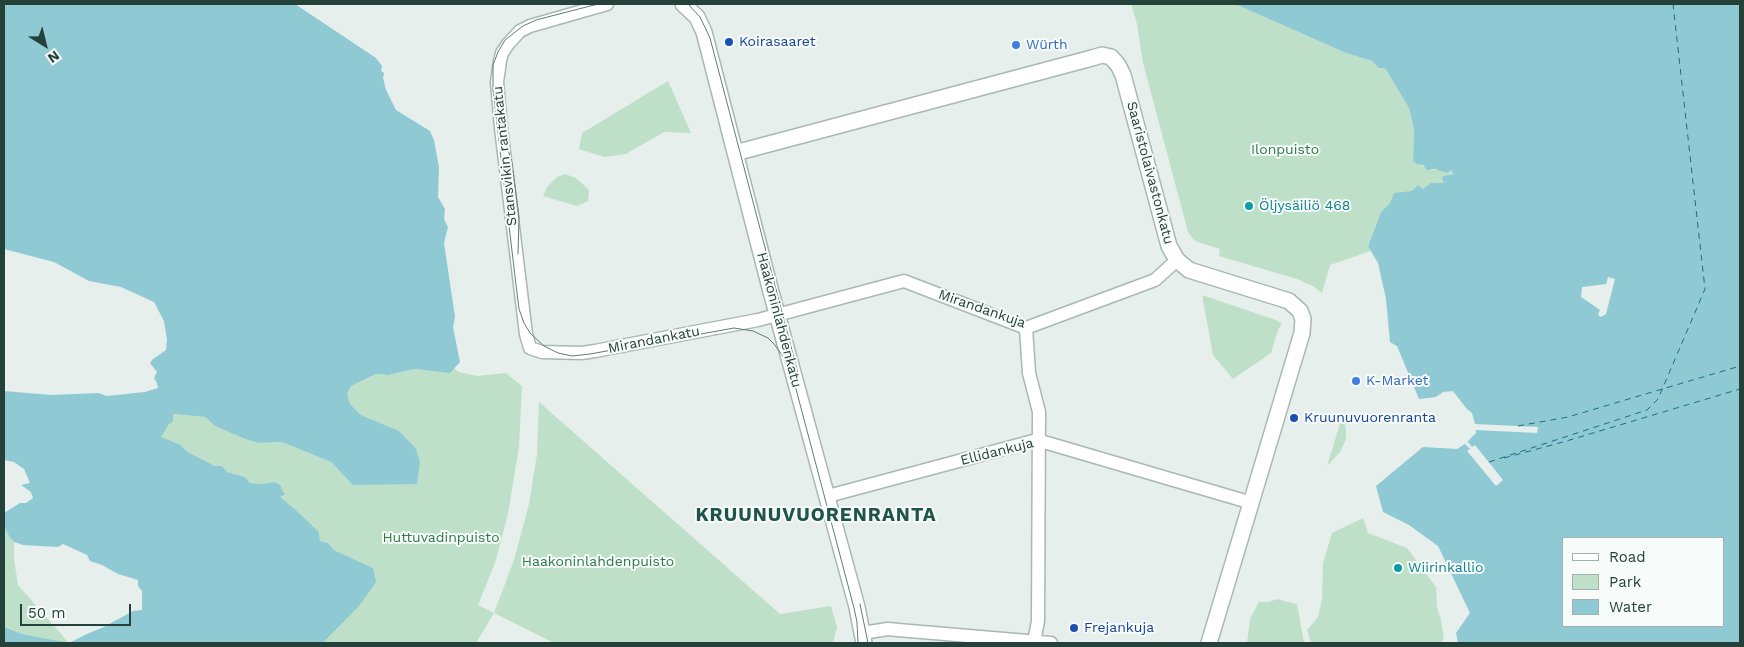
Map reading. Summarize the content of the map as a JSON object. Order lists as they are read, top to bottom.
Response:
{
  "streets": {
    "street": [
      "Stansvikin rantakatu",
      "Saaristolaivastonkatu",
      "Mirandankuja",
      "Haakoninlahdenkatu",
      "Mirandankatu",
      "Ellidankuja"
    ]
  },
  "crossings": [
    ["Stansvikin rantakatu", "Mirandankatu"],
    ["Saaristolaivastonkatu", "Mirandankuja"],
    ["Saaristolaivastonkatu", "Haakoninlahdenkatu"],
    ["Saaristolaivastonkatu", "Ellidankuja"],
    ["Mirandankuja", "Haakoninlahdenkatu"],
    ["Mirandankuja", "Mirandankatu"],
    ["Haakoninlahdenkatu", "Mirandankatu"],
    ["Haakoninlahdenkatu", "Ellidankuja"]
  ],
  "districts": ["KRUUNUVUORENRANTA"],
  "parks": ["Ilonpuisto", "Huttuvadinpuisto", "Haakoninlahdenpuisto"],
  "places": [
    "Koirasaaret",
    "Würth",
    "Öljysäiliö 468",
    "K-Market",
    "Kruunuvuorenranta",
    "Wiirinkallio",
    "Frejankuja"
  ],
  "legend": ["Road", "Park", "Water"],
  "scale_bar": "50 m",
  "north": "bottom right"
}
